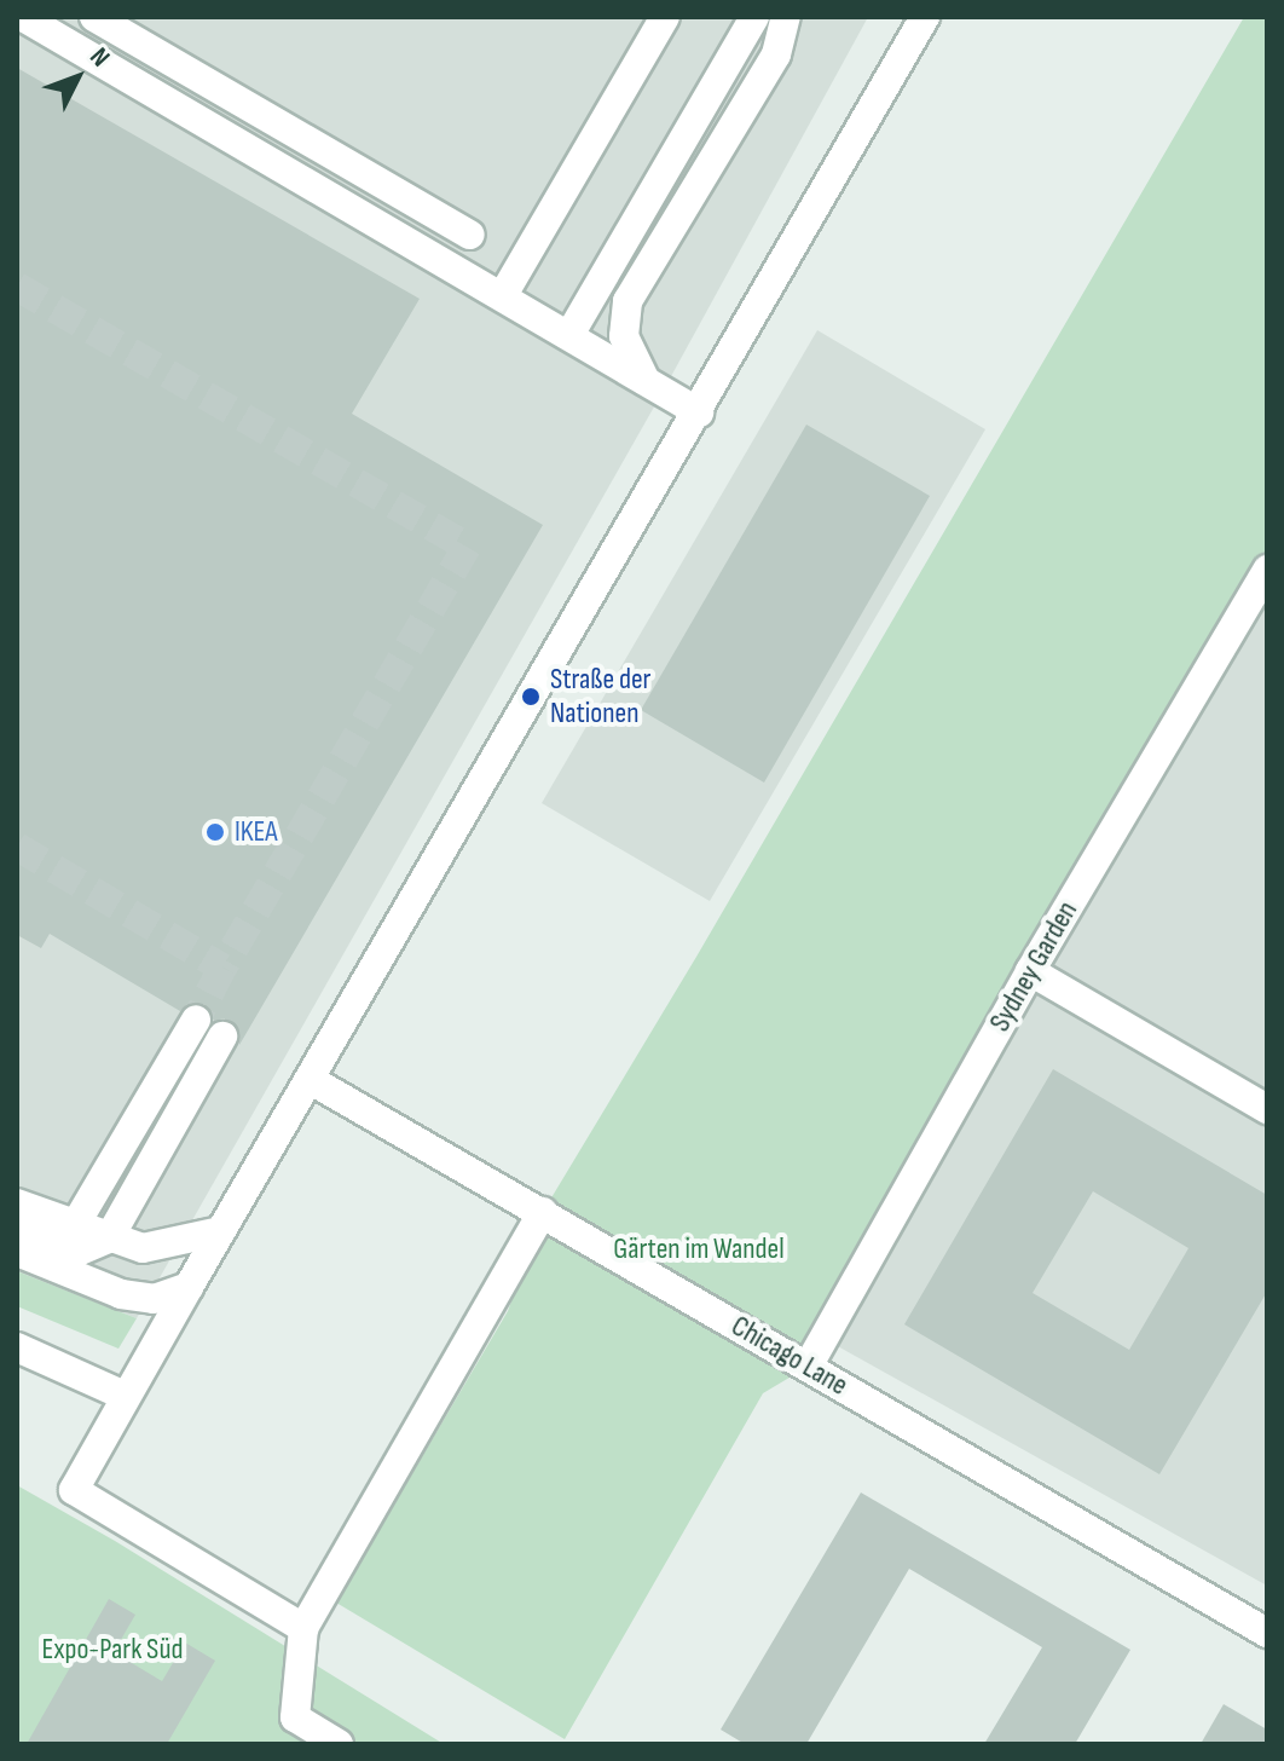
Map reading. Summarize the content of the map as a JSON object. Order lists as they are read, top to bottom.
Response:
{
  "streets": {
    "street": ["Sydney Garden", "Chicago Lane"]
  },
  "crossings": [
    ["Sydney Garden", "Chicago Lane"]
  ],
  "parks": ["Gärten im Wandel", "Expo-Park Süd"],
  "places": ["Straße der Nationen", "IKEA"],
  "north": "top right"
}
